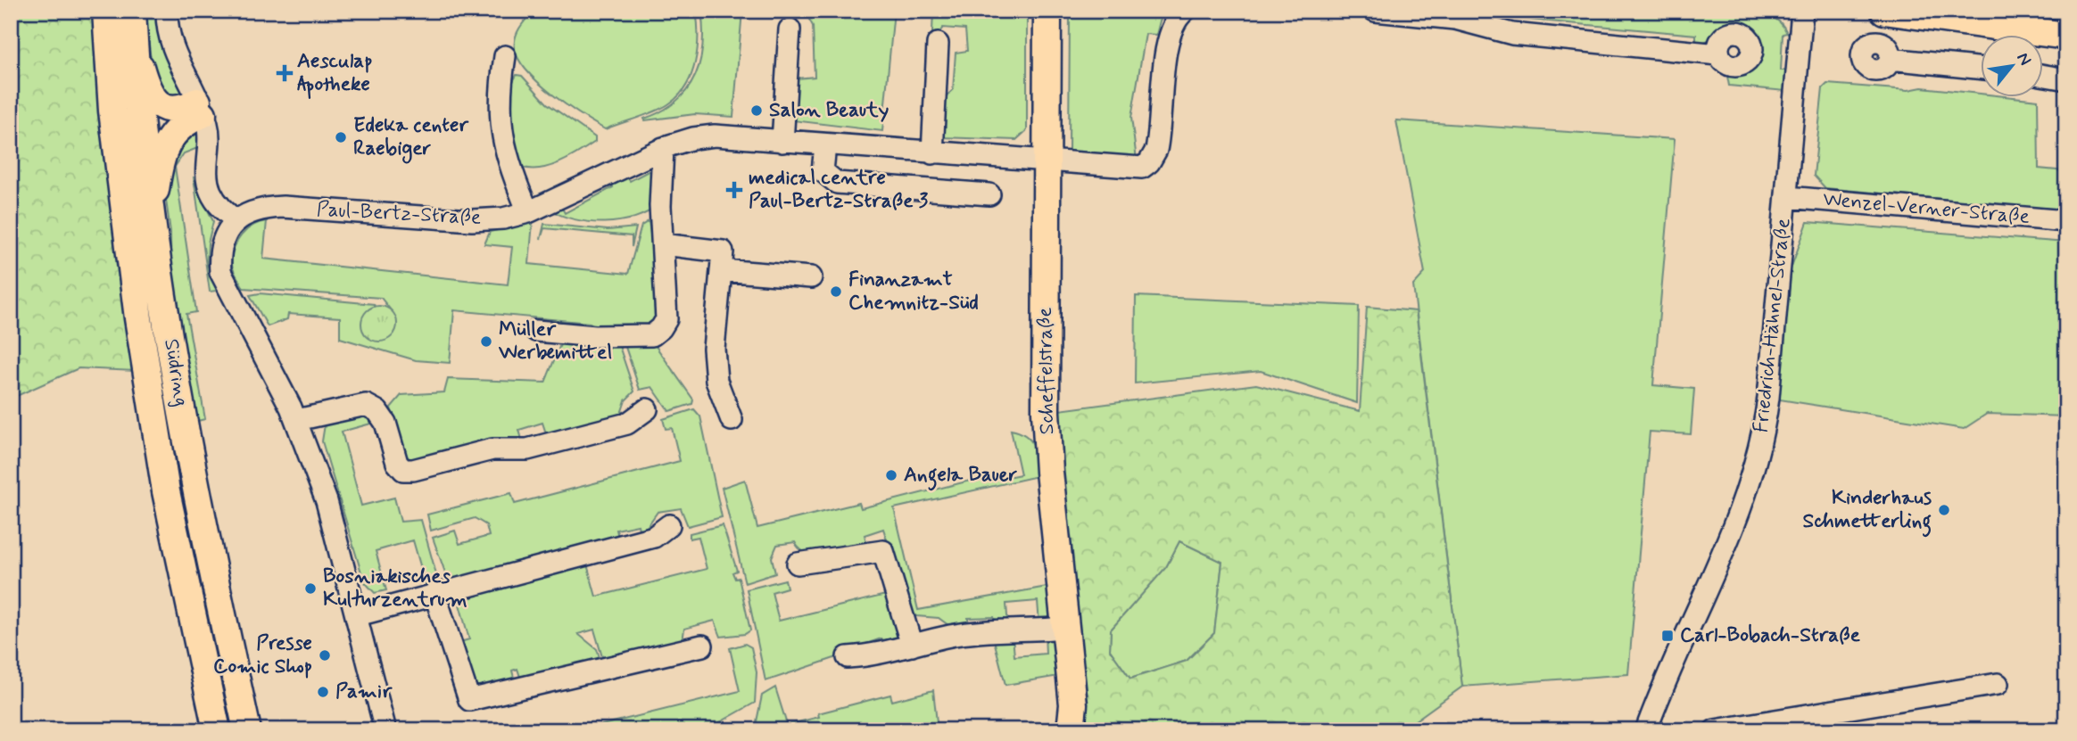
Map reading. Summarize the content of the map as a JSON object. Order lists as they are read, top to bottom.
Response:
{
  "streets": {
    "main road": ["Scheffelstraße", "Südring"],
    "street": ["Wenzel-Verner-Straße", "Paul-Bertz-Straße", "Friedrich-Hähnel-Straße"]
  },
  "crossings": [
    ["Wenzel-Verner-Straße", "Friedrich-Hähnel-Straße"],
    ["Paul-Bertz-Straße", "Scheffelstraße"]
  ],
  "places": {
    "health": ["Aesculap Apotheke", "medical centre Paul-Bertz-Straße 3"],
    "other": [
      "Salon Beauty",
      "Edeka center Raebiger",
      "Finanzamt Chemnitz-Süd",
      "Müller Werbemittel",
      "Angela Bauer",
      "Kinderhaus Schmetterling",
      "Bosniakisches Kulturzentrum",
      "Presse Comic Shop",
      "Pamir"
    ],
    "transit": ["Carl-Bobach-Straße"]
  },
  "north": "top right"
}
